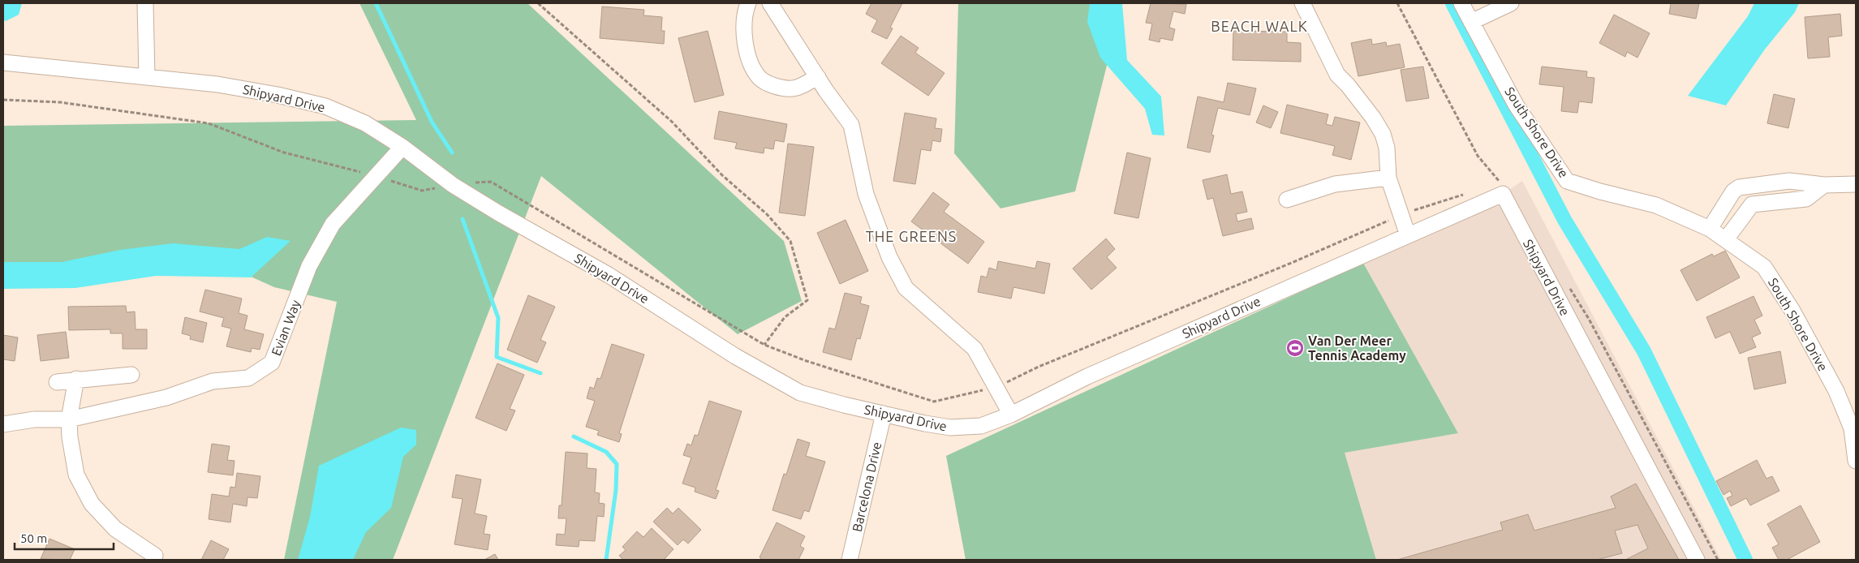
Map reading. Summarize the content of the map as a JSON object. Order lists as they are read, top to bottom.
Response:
{
  "streets": {
    "street": [
      "Shipyard Drive",
      "South Shore Drive",
      "Evian Way",
      "Barcelona Drive"
    ]
  },
  "crossings": [
    ["Shipyard Drive", "Evian Way"],
    ["Shipyard Drive", "Barcelona Drive"]
  ],
  "districts": ["BEACH WALK", "THE GREENS"],
  "places": {
    "sports": ["Van Der Meer Tennis Academy"]
  },
  "scale_bar": "50 m"
}
